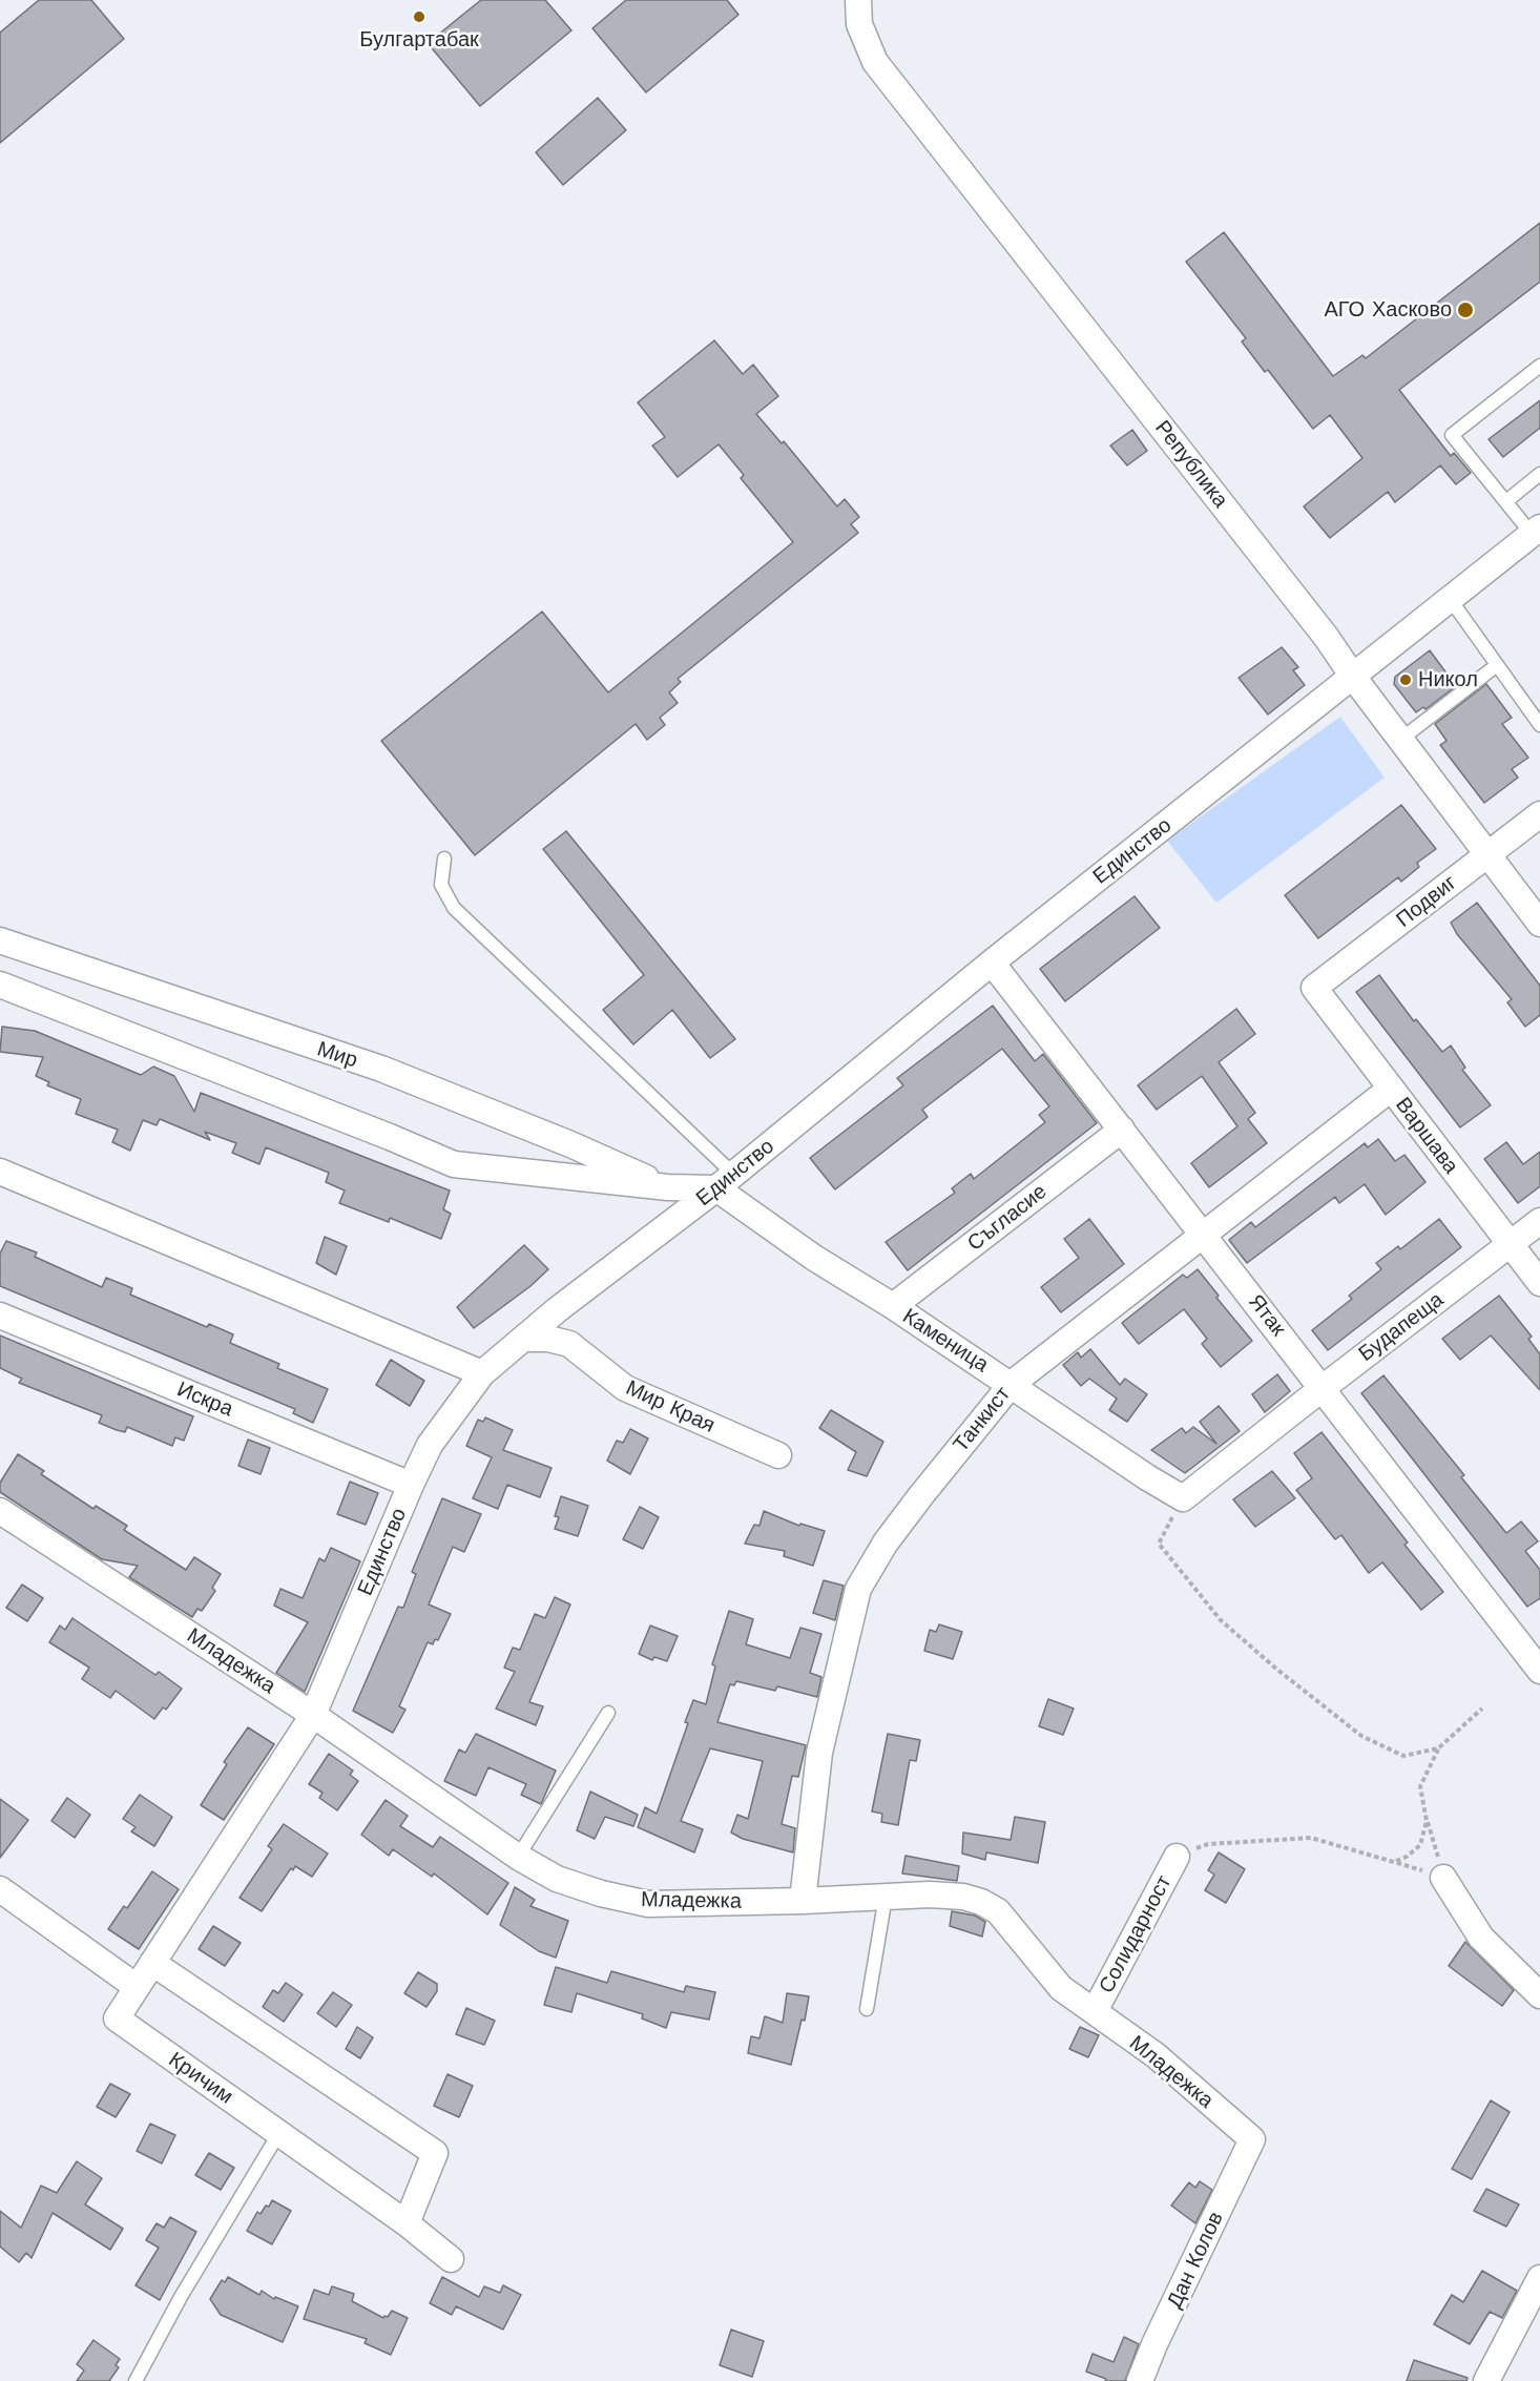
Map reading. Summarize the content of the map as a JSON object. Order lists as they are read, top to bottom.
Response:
{
  "streets": {
    "street": [
      "Република",
      "Единство",
      "Подвиг",
      "Мир",
      "Варшава",
      "Съгласие",
      "Ятак",
      "Будапеща",
      "Каменица",
      "Искра",
      "Мир Края",
      "Танкист",
      "Младежка",
      "Солидарност",
      "Кричим",
      "Дан Колов"
    ]
  },
  "crossings": [
    ["Република", "Единство"],
    ["Република", "Подвиг"],
    ["Единство", "Мир"],
    ["Единство", "Ятак"],
    ["Единство", "Каменица"],
    ["Единство", "Искра"],
    ["Единство", "Мир Края"],
    ["Единство", "Младежка"],
    ["Единство", "Кричим"],
    ["Подвиг", "Варшава"],
    ["Мир", "Каменица"],
    ["Варшава", "Будапеща"],
    ["Варшава", "Танкист"],
    ["Съгласие", "Ятак"],
    ["Съгласие", "Каменица"],
    ["Ятак", "Будапеща"],
    ["Ятак", "Танкист"],
    ["Будапеща", "Каменица"],
    ["Каменица", "Танкист"],
    ["Танкист", "Младежка"],
    ["Младежка", "Солидарност"],
    ["Младежка", "Дан Колов"]
  ],
  "places": ["Булгартабак", "АГО Хасково", "Никол"]
}
